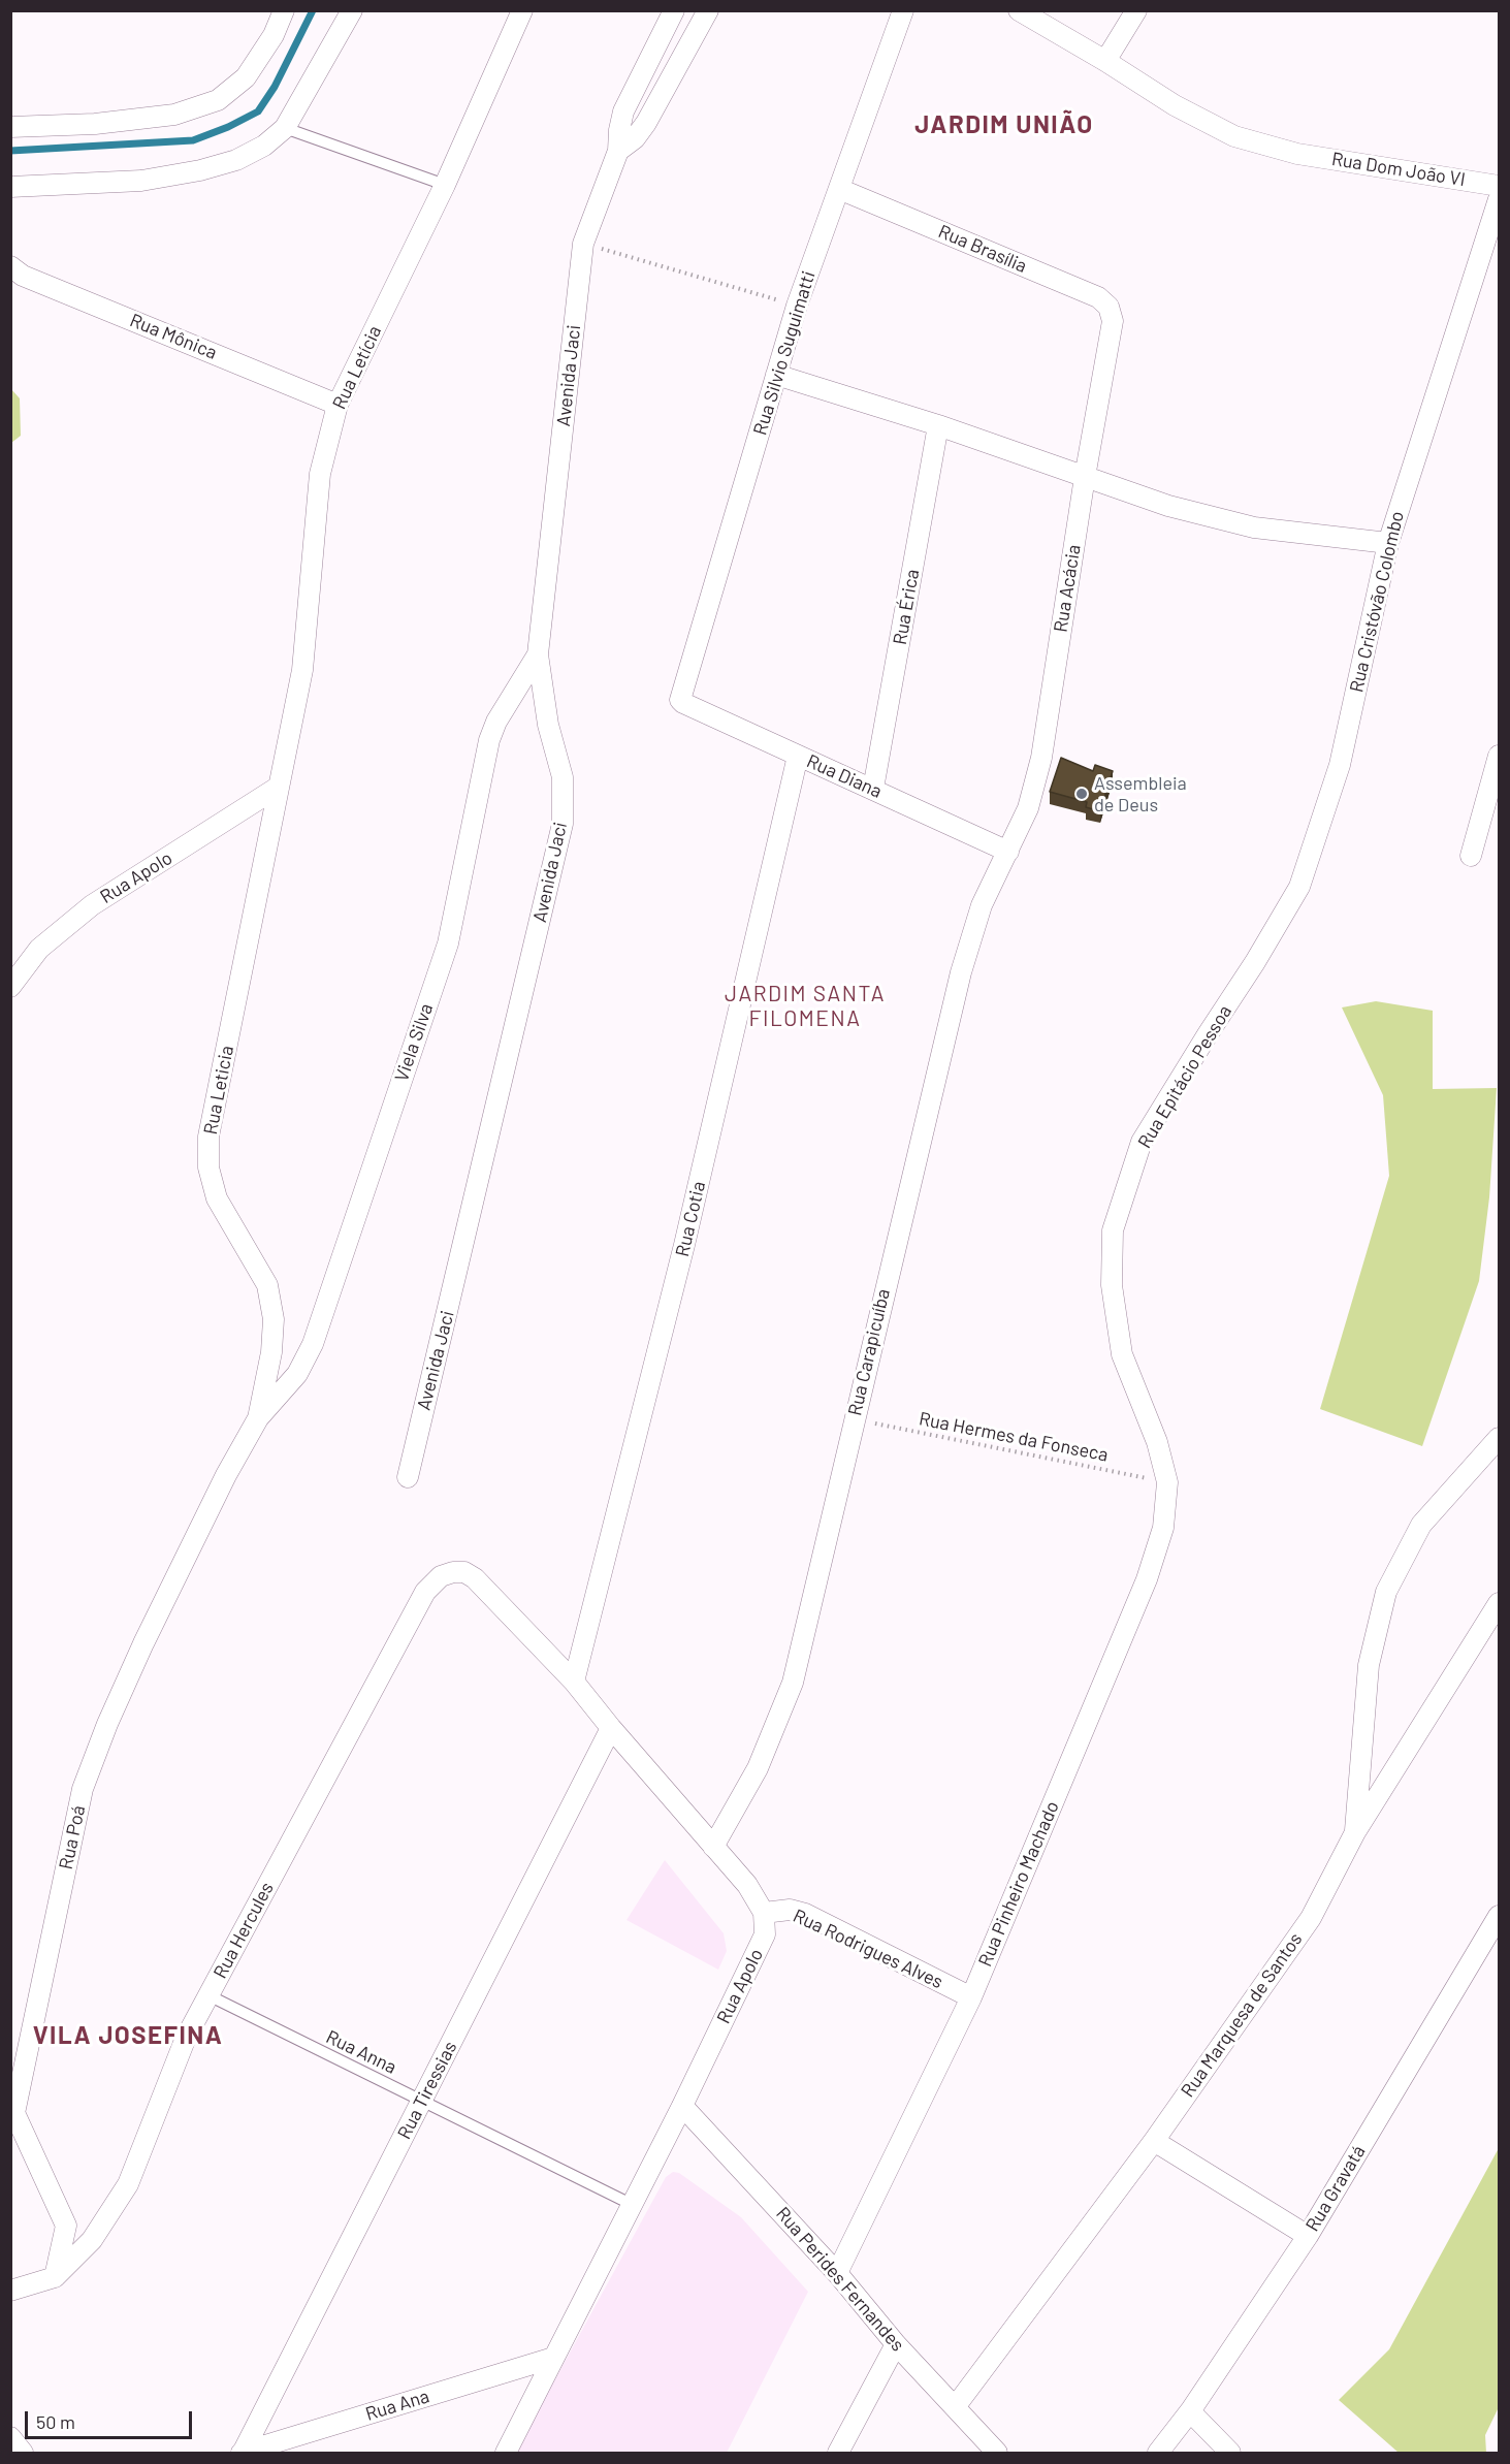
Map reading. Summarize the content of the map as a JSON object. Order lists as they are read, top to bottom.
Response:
{
  "streets": {
    "street": [
      "Rua Dom João VI",
      "Rua Brasília",
      "Rua Mônica",
      "Rua Silvio Suguimatti",
      "Rua Letícia",
      "Avenida Jaci",
      "Rua Acácia",
      "Rua Cristóvão Colombo",
      "Rua Érica",
      "Rua Diana",
      "Rua Apolo",
      "Viela Silva",
      "Rua Epitácio Pessoa",
      "Rua Leticia",
      "Rua Cotia",
      "Rua Carapicuíba",
      "Rua Poá",
      "Rua Pinheiro Machado",
      "Rua Hercules",
      "Rua Rodrigues Alves",
      "Rua Marquesa de Santos",
      "Rua Tiressias",
      "Rua Gravatá",
      "Rua Perides Fernandes",
      "Rua Ana"
    ],
    "lane": ["Rua Anna"],
    "path": ["Rua Hermes da Fonseca"]
  },
  "crossings": [
    ["Rua Brasília", "Rua Silvio Suguimatti"],
    ["Rua Brasília", "Rua Acácia"],
    ["Rua Mônica", "Rua Letícia"],
    ["Rua Silvio Suguimatti", "Rua Diana"],
    ["Rua Letícia", "Rua Apolo"],
    ["Rua Letícia", "Rua Leticia"],
    ["Avenida Jaci", "Viela Silva"],
    ["Rua Acácia", "Rua Diana"],
    ["Rua Acácia", "Rua Carapicuíba"],
    ["Rua Cristóvão Colombo", "Rua Epitácio Pessoa"],
    ["Rua Érica", "Rua Diana"],
    ["Rua Diana", "Rua Cotia"],
    ["Rua Diana", "Rua Carapicuíba"],
    ["Rua Apolo", "Rua Leticia"],
    ["Rua Apolo", "Rua Rodrigues Alves"],
    ["Rua Apolo", "Rua Anna"],
    ["Rua Apolo", "Rua Perides Fernandes"],
    ["Rua Apolo", "Rua Ana"],
    ["Viela Silva", "Rua Leticia"],
    ["Viela Silva", "Rua Poá"],
    ["Rua Epitácio Pessoa", "Rua Hermes da Fonseca"],
    ["Rua Epitácio Pessoa", "Rua Pinheiro Machado"],
    ["Rua Leticia", "Rua Poá"],
    ["Rua Cotia", "Rua Hercules"],
    ["Rua Carapicuíba", "Rua Hermes da Fonseca"],
    ["Rua Hermes da Fonseca", "Rua Pinheiro Machado"],
    ["Rua Poá", "Rua Hercules"],
    ["Rua Pinheiro Machado", "Rua Rodrigues Alves"],
    ["Rua Pinheiro Machado", "Rua Perides Fernandes"],
    ["Rua Hercules", "Rua Anna"],
    ["Rua Marquesa de Santos", "Rua Perides Fernandes"],
    ["Rua Anna", "Rua Tiressias"],
    ["Rua Tiressias", "Rua Ana"]
  ],
  "districts": ["JARDIM UNIÃO", "JARDIM SANTA FILOMENA", "VILA JOSEFINA"],
  "places": ["Assembleia de Deus"],
  "scale_bar": "50 m"
}
